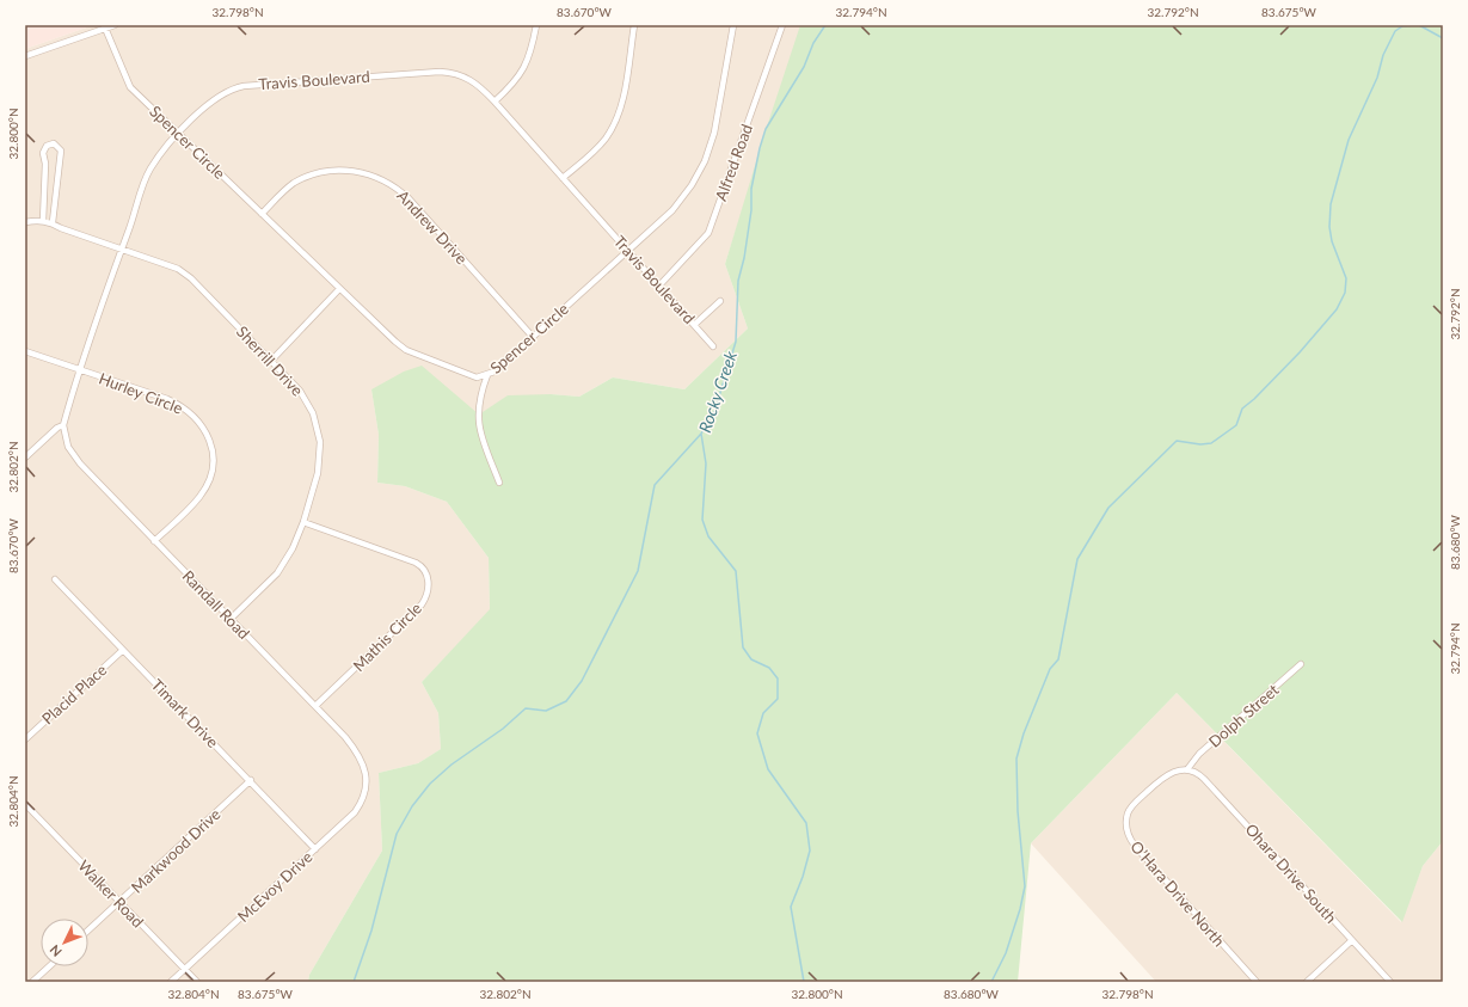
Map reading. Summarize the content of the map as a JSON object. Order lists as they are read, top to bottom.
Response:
{
  "streets": {
    "street": [
      "Travis Boulevard",
      "Spencer Circle",
      "Alfred Road",
      "Andrew Drive",
      "Sherrill Drive",
      "Hurley Circle",
      "Randall Road",
      "Mathis Circle",
      "Placid Place",
      "Timark Drive",
      "Dolph Street",
      "Markwood Drive",
      "Ohara Drive South",
      "McEvoy Drive",
      "Walker Road",
      "O’Hara Drive North"
    ]
  },
  "crossings": [
    ["Travis Boulevard", "Spencer Circle"],
    ["Travis Boulevard", "Alfred Road"],
    ["Travis Boulevard", "Sherrill Drive"],
    ["Travis Boulevard", "Hurley Circle"],
    ["Travis Boulevard", "Randall Road"],
    ["Spencer Circle", "Andrew Drive"],
    ["Sherrill Drive", "Randall Road"],
    ["Sherrill Drive", "Mathis Circle"],
    ["Hurley Circle", "Randall Road"],
    ["Randall Road", "Mathis Circle"],
    ["Randall Road", "McEvoy Drive"],
    ["Placid Place", "Timark Drive"],
    ["Timark Drive", "Markwood Drive"],
    ["Timark Drive", "McEvoy Drive"],
    ["Dolph Street", "Ohara Drive South"],
    ["Dolph Street", "O’Hara Drive North"],
    ["Markwood Drive", "Walker Road"],
    ["Ohara Drive South", "O’Hara Drive North"],
    ["McEvoy Drive", "Walker Road"]
  ],
  "water": ["Rocky Creek"],
  "north": "bottom left",
  "coordinates": [
    "32.798°N",
    "83.670°W",
    "32.794°N",
    "32.792°N",
    "83.675°W",
    "32.800°N",
    "32.802°N",
    "83.680°W",
    "32.804°N"
  ]
}
